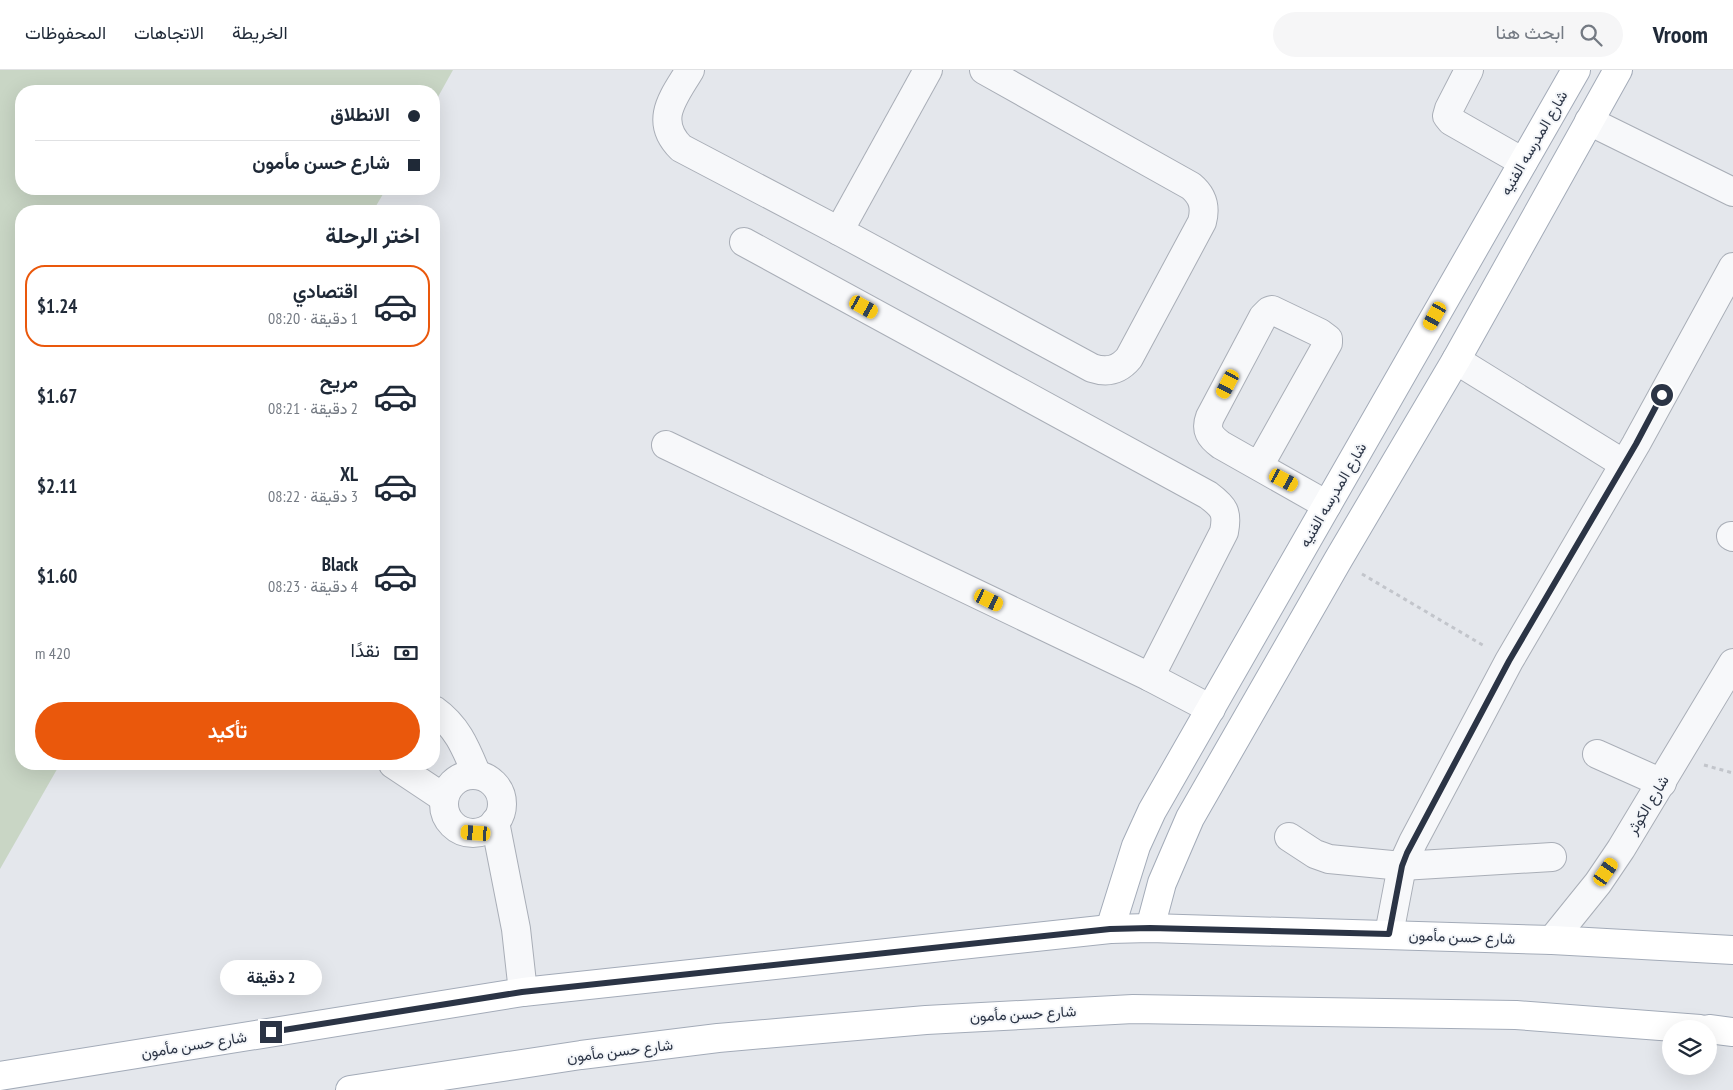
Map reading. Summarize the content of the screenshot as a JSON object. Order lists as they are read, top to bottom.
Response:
{
  "streets": {
    "main road": ["شارع المدرسه الفنيه", "شارع حسن مأمون"],
    "street": ["شارع الكوثر"]
  },
  "crossings": [
    ["شارع المدرسه الفنيه", "شارع حسن مأمون"],
    ["شارع الكوثر", "شارع حسن مأمون"]
  ],
  "page": {
    "header": "Vroom",
    "search": "ابحث هنا",
    "nav": ["الخريطة", "الاتجاهات", "المحفوظات"],
    "banner": ["الانطلاق", "شارع حسن مأمون"],
    "heading": "اختر الرحلة",
    "list": [
      {
        "name": "اقتصادي",
        "note": "1 دقيقة · 08:20",
        "value": "$1.24"
      },
      {
        "name": "مريح",
        "note": "2 دقيقة · 08:21",
        "value": "$1.67"
      },
      {
        "name": "XL",
        "note": "3 دقيقة · 08:22",
        "value": "$2.11"
      },
      {
        "name": "Black",
        "note": "4 دقيقة · 08:23",
        "value": "$1.60"
      }
    ],
    "pay": ["نقدًا", "420 m"],
    "buttons": "تأكيد",
    "bubble": "2 دقيقة"
  }
}
